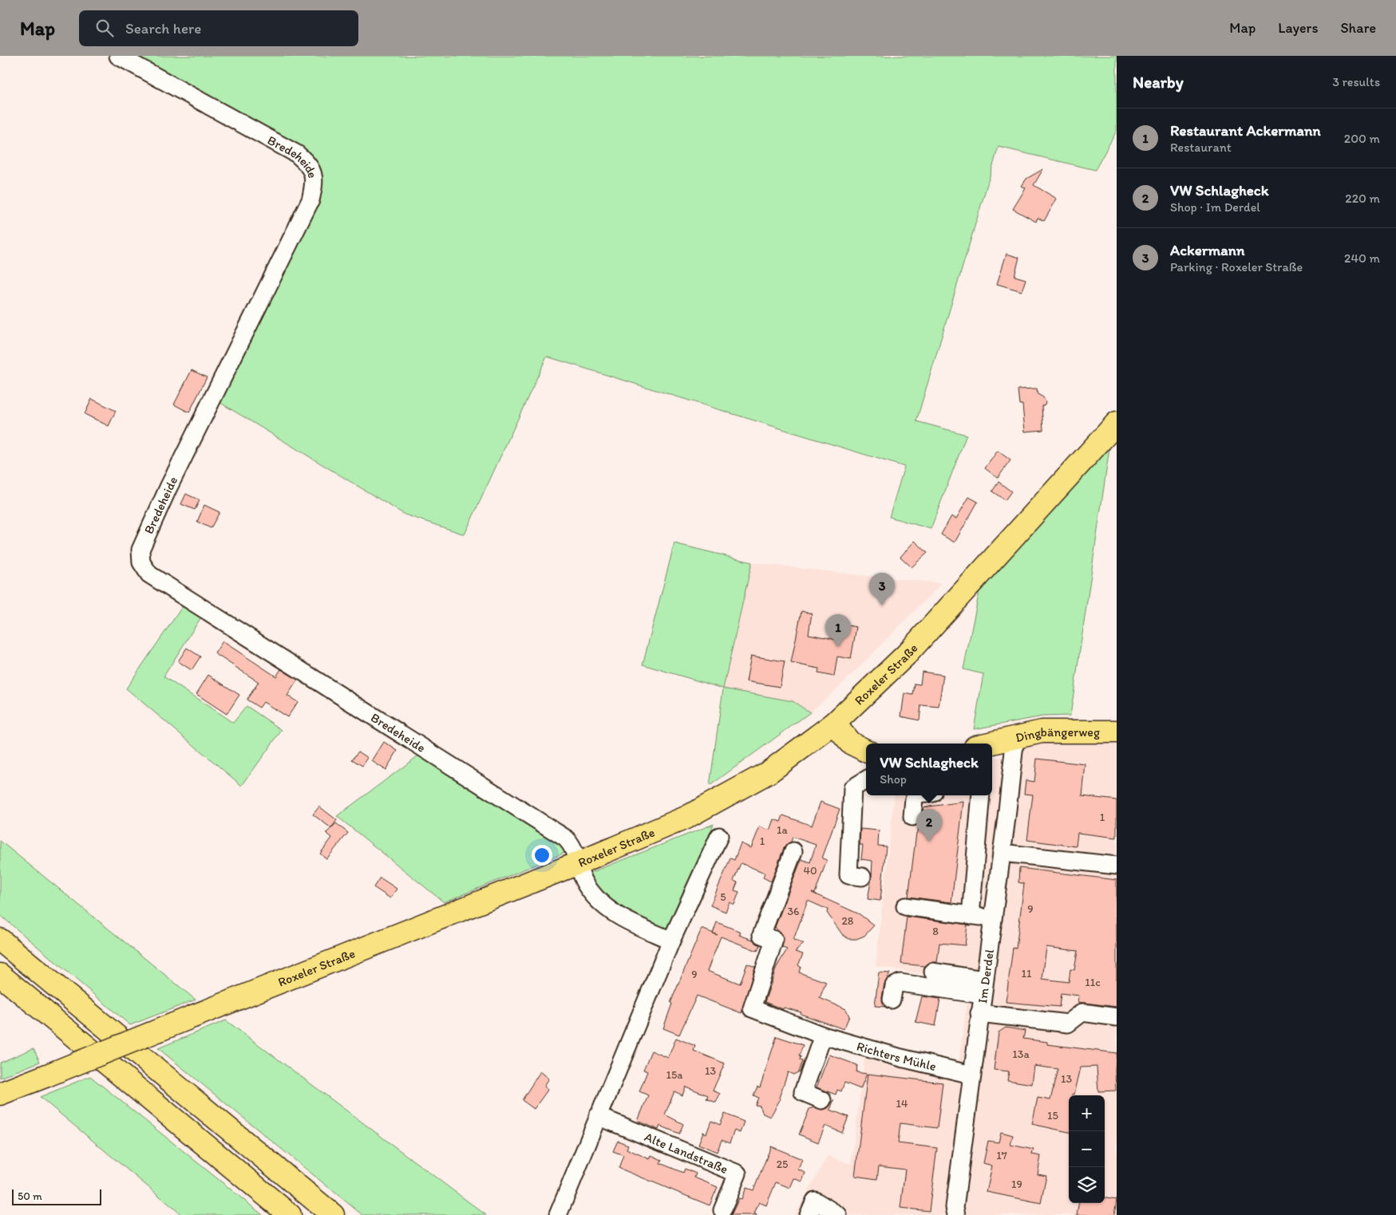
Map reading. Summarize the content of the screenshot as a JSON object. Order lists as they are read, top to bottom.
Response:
{
  "streets": {
    "main road": ["Roxeler Straße", "Dingbängerweg"],
    "street": [
      "Bredeheide",
      "Im Derdel",
      "Richters Mühle",
      "Alte Landstraße"
    ]
  },
  "crossings": [
    ["Bredeheide", "Roxeler Straße"],
    ["Dingbängerweg", "Im Derdel"],
    ["Im Derdel", "Richters Mühle"]
  ],
  "house_numbers": [
    "1",
    "1a",
    "1",
    "40",
    "5",
    "9",
    "36",
    "28",
    "8",
    "11",
    "9",
    "11c",
    "13a",
    "13",
    "15a",
    "13",
    "14",
    "15",
    "17",
    "25",
    "19"
  ],
  "scale_bar": "50 m",
  "page": {
    "header": "Map",
    "search": "Search here",
    "nav": ["Map", "Layers", "Share"],
    "heading": ["Nearby", "3 results"],
    "list": [
      {
        "mark": "1",
        "name": "Restaurant Ackermann",
        "note": "Restaurant",
        "value": "200 m"
      },
      {
        "mark": "2",
        "name": "VW Schlagheck",
        "note": "Shop · Im Derdel",
        "value": "220 m"
      },
      {
        "mark": "3",
        "name": "Ackermann",
        "note": "Parking · Roxeler Straße",
        "value": "240 m"
      }
    ],
    "pins": ["3", "1", "2"],
    "popup": ["VW Schlagheck", "Shop"],
    "map_buttons": ["+", "−"],
    "scale": "50 m"
  }
}
